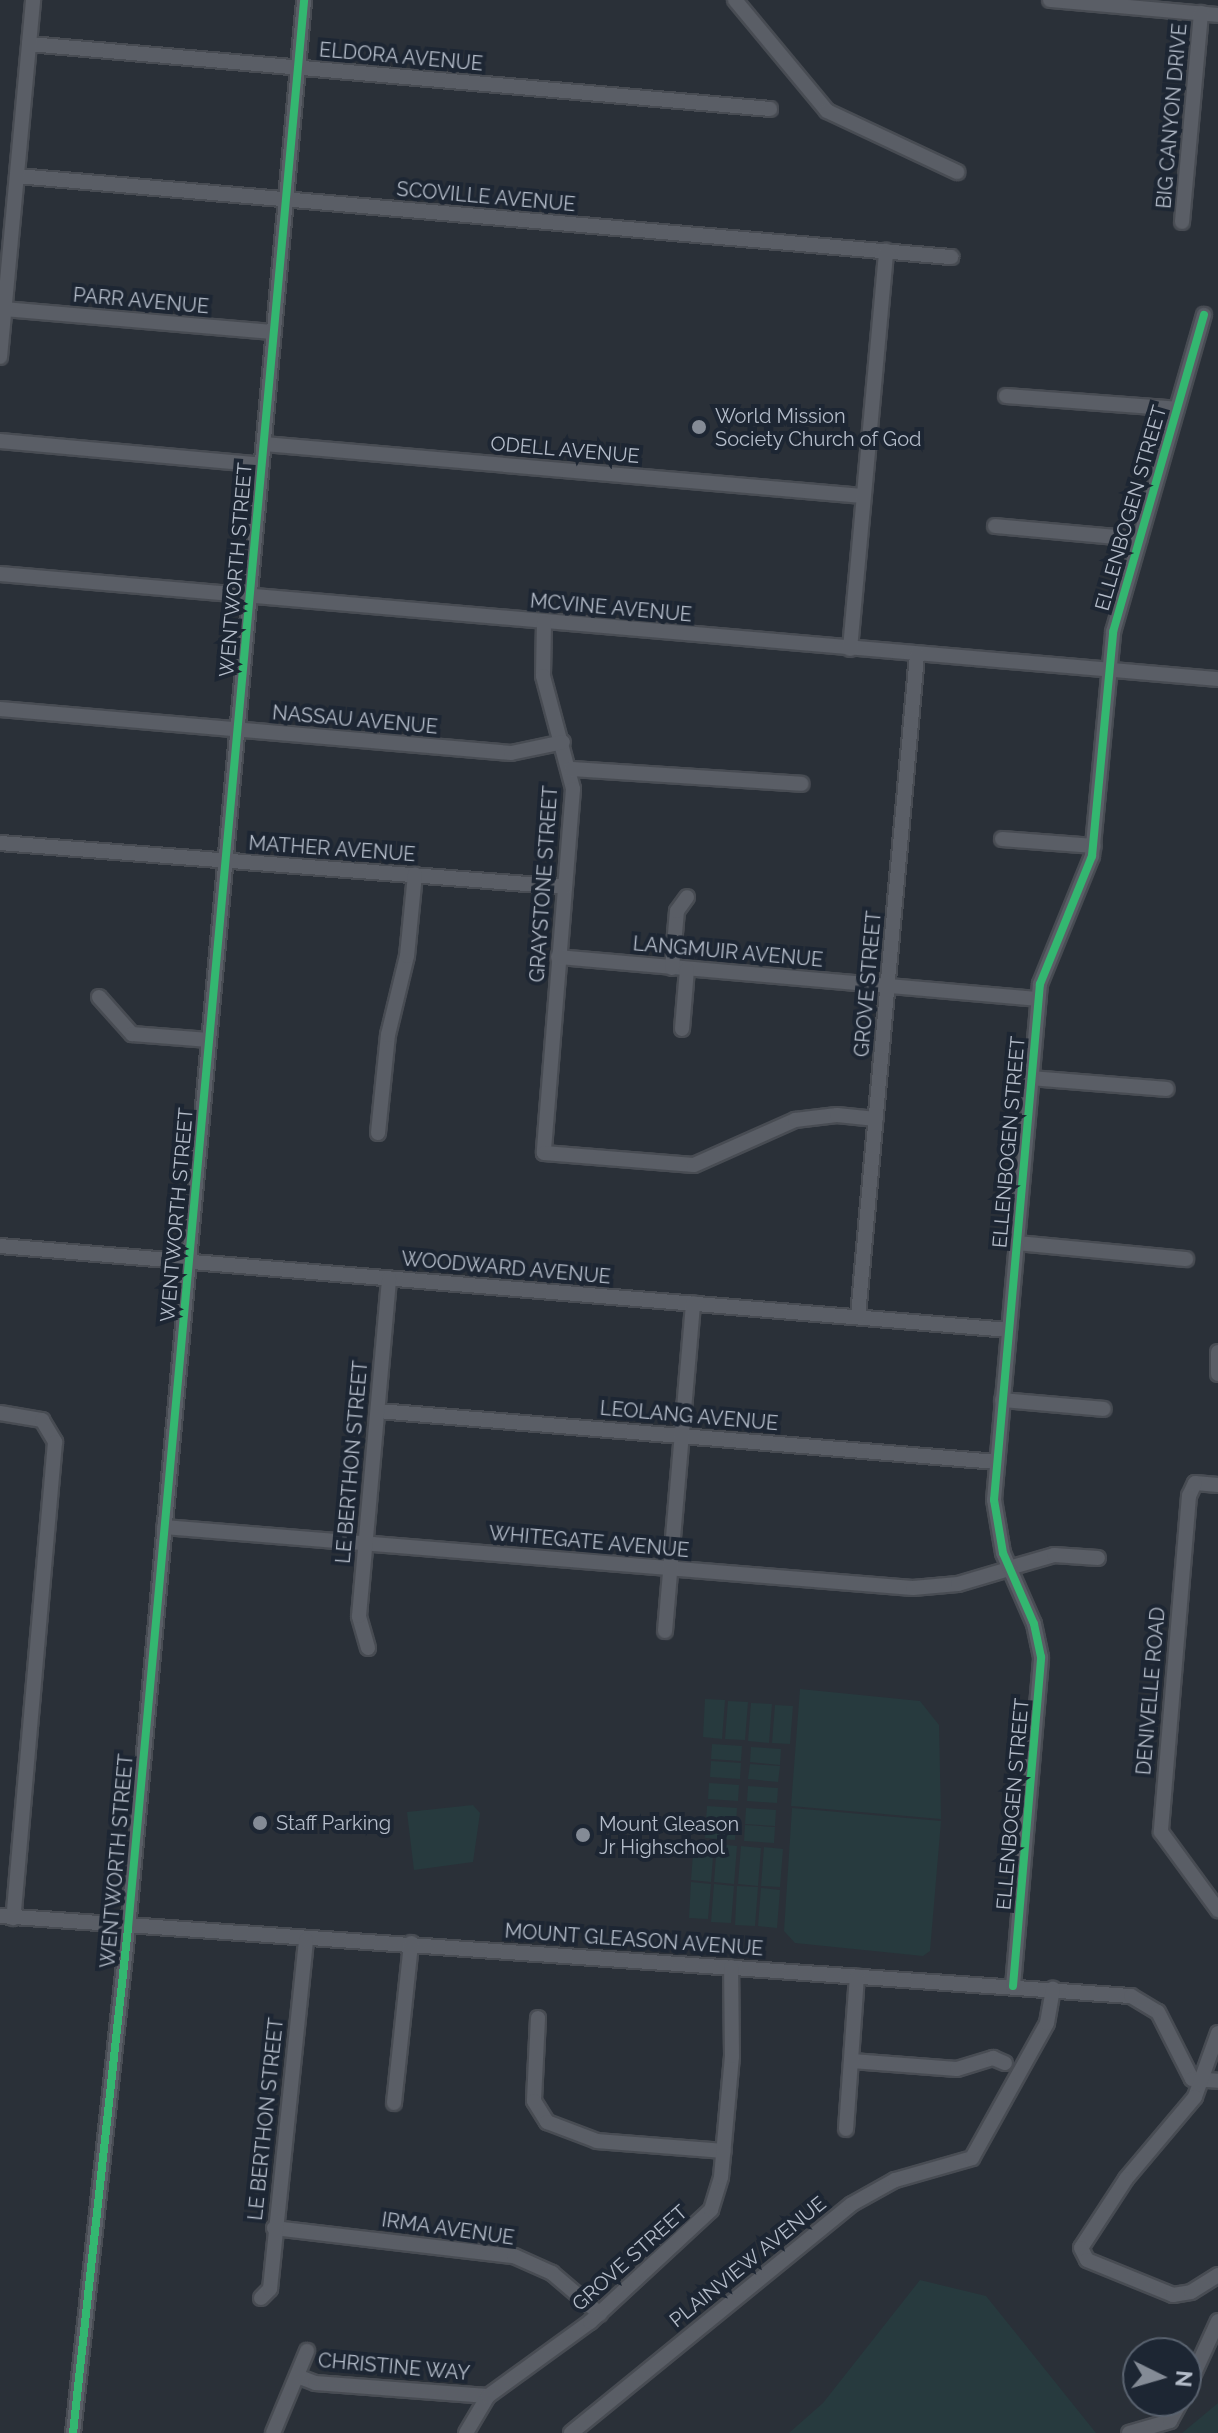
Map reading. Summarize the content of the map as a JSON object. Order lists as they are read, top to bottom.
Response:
{
  "streets": {
    "street": [
      "ELDORA AVENUE",
      "BIG CANYON DRIVE",
      "SCOVILLE AVENUE",
      "PARR AVENUE",
      "ODELL AVENUE",
      "ELLENBOGEN STREET",
      "WENTWORTH STREET",
      "MCVINE AVENUE",
      "NASSAU AVENUE",
      "MATHER AVENUE",
      "GRAYSTONE STREET",
      "LANGMUIR AVENUE",
      "GROVE STREET",
      "WOODWARD AVENUE",
      "LEOLANG AVENUE",
      "LE BERTHON STREET",
      "WHITEGATE AVENUE",
      "DENIVELLE ROAD",
      "MOUNT GLEASON AVENUE",
      "IRMA AVENUE",
      "PLAINVIEW AVENUE",
      "CHRISTINE WAY"
    ]
  },
  "crossings": [
    ["ELDORA AVENUE", "WENTWORTH STREET"],
    ["SCOVILLE AVENUE", "WENTWORTH STREET"],
    ["PARR AVENUE", "WENTWORTH STREET"],
    ["ODELL AVENUE", "WENTWORTH STREET"],
    ["ELLENBOGEN STREET", "MCVINE AVENUE"],
    ["ELLENBOGEN STREET", "LANGMUIR AVENUE"],
    ["ELLENBOGEN STREET", "WOODWARD AVENUE"],
    ["ELLENBOGEN STREET", "LEOLANG AVENUE"],
    ["ELLENBOGEN STREET", "WHITEGATE AVENUE"],
    ["ELLENBOGEN STREET", "MOUNT GLEASON AVENUE"],
    ["WENTWORTH STREET", "MCVINE AVENUE"],
    ["WENTWORTH STREET", "NASSAU AVENUE"],
    ["WENTWORTH STREET", "MATHER AVENUE"],
    ["WENTWORTH STREET", "WOODWARD AVENUE"],
    ["WENTWORTH STREET", "WHITEGATE AVENUE"],
    ["WENTWORTH STREET", "MOUNT GLEASON AVENUE"],
    ["MCVINE AVENUE", "GRAYSTONE STREET"],
    ["MCVINE AVENUE", "GROVE STREET"],
    ["NASSAU AVENUE", "GRAYSTONE STREET"],
    ["MATHER AVENUE", "GRAYSTONE STREET"],
    ["GRAYSTONE STREET", "LANGMUIR AVENUE"],
    ["GRAYSTONE STREET", "GROVE STREET"],
    ["LANGMUIR AVENUE", "GROVE STREET"],
    ["GROVE STREET", "WOODWARD AVENUE"],
    ["GROVE STREET", "MOUNT GLEASON AVENUE"],
    ["GROVE STREET", "IRMA AVENUE"],
    ["GROVE STREET", "CHRISTINE WAY"],
    ["WOODWARD AVENUE", "LE BERTHON STREET"],
    ["LEOLANG AVENUE", "LE BERTHON STREET"],
    ["LE BERTHON STREET", "WHITEGATE AVENUE"],
    ["LE BERTHON STREET", "MOUNT GLEASON AVENUE"],
    ["LE BERTHON STREET", "IRMA AVENUE"],
    ["MOUNT GLEASON AVENUE", "PLAINVIEW AVENUE"]
  ],
  "places": ["World Mission Society Church of God", "Staff Parking", "Mount Gleason Jr Highschool"],
  "north": "right"
}
